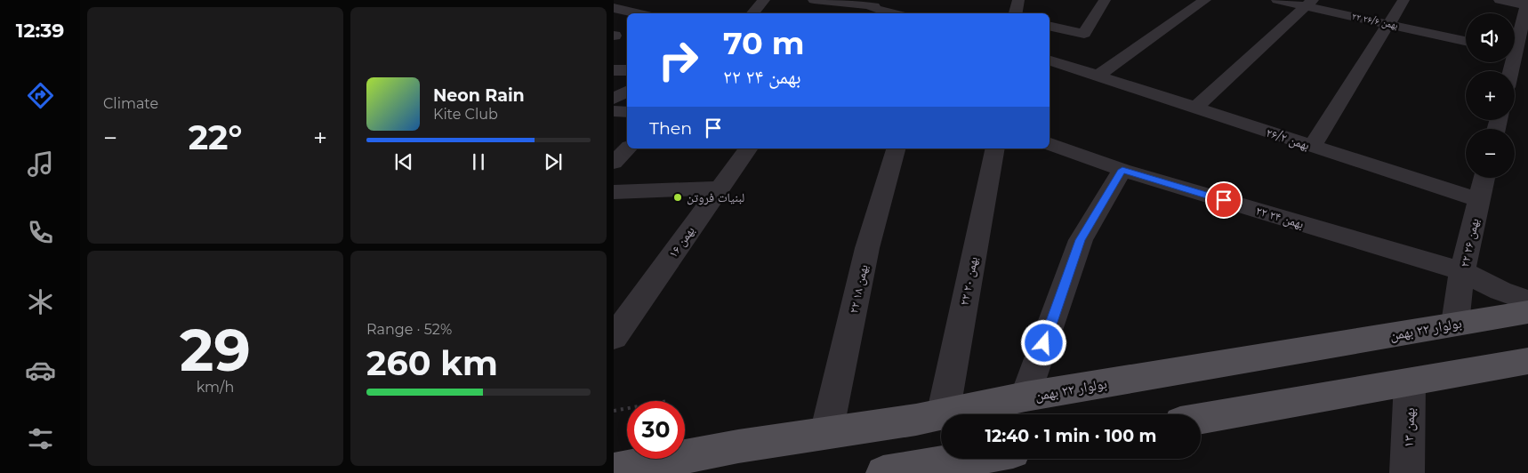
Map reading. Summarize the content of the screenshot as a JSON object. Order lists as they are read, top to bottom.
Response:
{
  "streets": {
    "main road": ["بولوار ۲۲ بهمن"],
    "street": [
      "۲۲ بهمن ۲۶/۶",
      "بهمن ۲۶/۲",
      "۲۲ بهمن ۲۴",
      "بهمن ۱۶",
      "۲۲ بهمن ۲۶",
      "۲۲ بهمن ۲۰",
      "۲۲ بهمن ۱۸",
      "بهمن ۱۳"
    ]
  },
  "crossings": [
    ["بهمن ۲۶/۲", "۲۲ بهمن ۲۶"],
    ["۲۲ بهمن ۲۴", "۲۲ بهمن ۲۶"],
    ["۲۲ بهمن ۱۸", "بولوار ۲۲ بهمن"]
  ],
  "places": ["لبنیات فروتن"],
  "page": {
    "tabs": "12:39",
    "tile": [
      "Climate",
      ["29", "km/h"],
      ["Range · 52%", "260 km"]
    ],
    "map_buttons": ["+", "−"],
    "turn": ["70 m", "۲۲ بهمن ۲۴"],
    "song": ["Neon Rain", "Kite Club"],
    "then": "Then",
    "heat": ["−", "22°", "+"],
    "limit": "30",
    "trip": "12:40 · 1 min · 100 m"
  }
}
